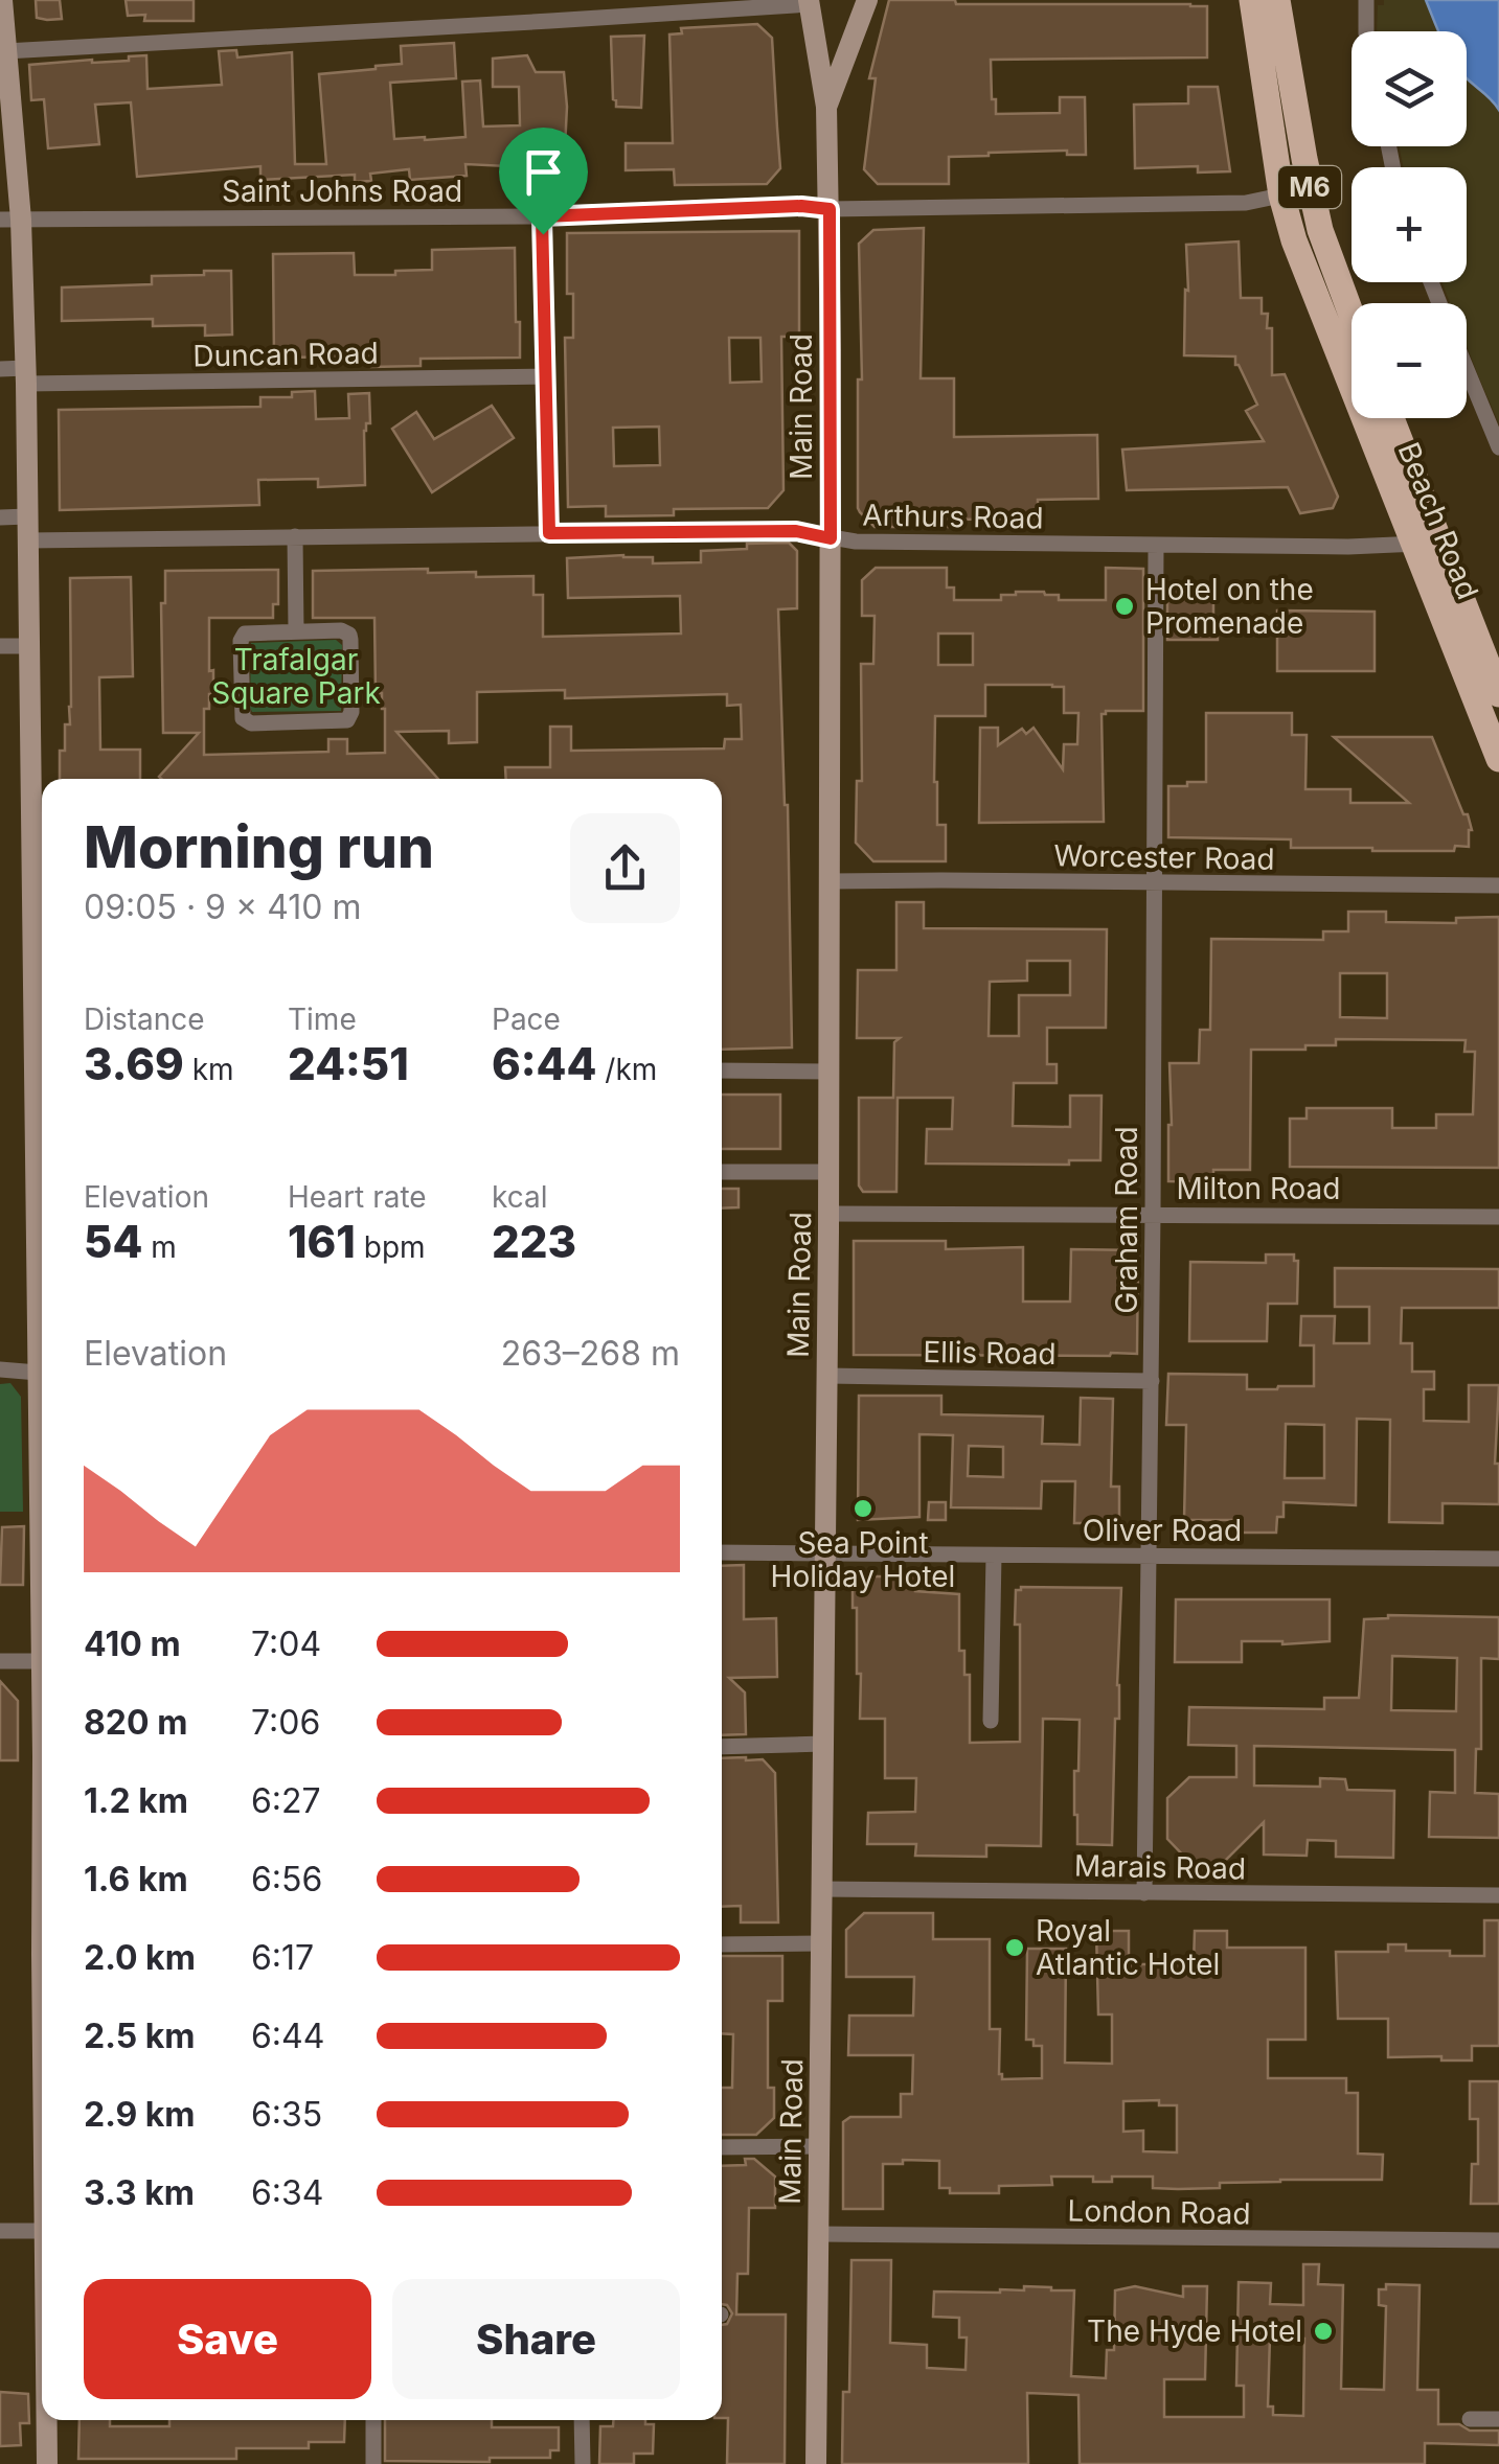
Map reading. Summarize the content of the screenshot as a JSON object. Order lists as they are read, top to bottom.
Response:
{
  "streets": {
    "main road": ["M6", "Main Road", "Beach Road"],
    "street": [
      "Saint Johns Road",
      "Duncan Road",
      "Arthurs Road",
      "Worcester Road",
      "Milton Road",
      "Graham Road",
      "Ellis Road",
      "Oliver Road",
      "Marais Road",
      "London Road"
    ]
  },
  "crossings": [
    ["M6", "Saint Johns Road"],
    ["Saint Johns Road", "Main Road"],
    ["Saint Johns Road", "Beach Road"],
    ["Main Road", "Arthurs Road"],
    ["Main Road", "Worcester Road"],
    ["Main Road", "Milton Road"],
    ["Main Road", "Ellis Road"],
    ["Main Road", "Oliver Road"],
    ["Main Road", "Marais Road"],
    ["Main Road", "London Road"],
    ["Arthurs Road", "Beach Road"],
    ["Arthurs Road", "Graham Road"],
    ["Worcester Road", "Graham Road"],
    ["Milton Road", "Graham Road"],
    ["Graham Road", "Ellis Road"],
    ["Graham Road", "Oliver Road"],
    ["Graham Road", "Marais Road"]
  ],
  "parks": ["Trafalgar Square Park"],
  "places": [
    "Hotel on the Promenade",
    "Sea Point Holiday Hotel",
    "Royal Atlantic Hotel",
    "The Hyde Hotel"
  ],
  "page": {
    "map_buttons": ["+", "−"],
    "heading": ["Morning run", "09:05 · 9 × 410 m"],
    "stats": [
      ["Distance", "3.69 km"],
      ["Time", "24:51"],
      ["Pace", "6:44 /km"],
      ["Elevation", "54 m"],
      ["Heart rate", "161 bpm"],
      ["kcal", "223"]
    ],
    "chart": ["Elevation", "263–268 m"],
    "list": [
      {
        "name": "410 m",
        "note": "7:04"
      },
      {
        "name": "820 m",
        "note": "7:06"
      },
      {
        "name": "1.2 km",
        "note": "6:27"
      },
      {
        "name": "1.6 km",
        "note": "6:56"
      },
      {
        "name": "2.0 km",
        "note": "6:17"
      },
      {
        "name": "2.5 km",
        "note": "6:44"
      },
      {
        "name": "2.9 km",
        "note": "6:35"
      },
      {
        "name": "3.3 km",
        "note": "6:34"
      }
    ],
    "buttons": ["Save", "Share"]
  }
}
